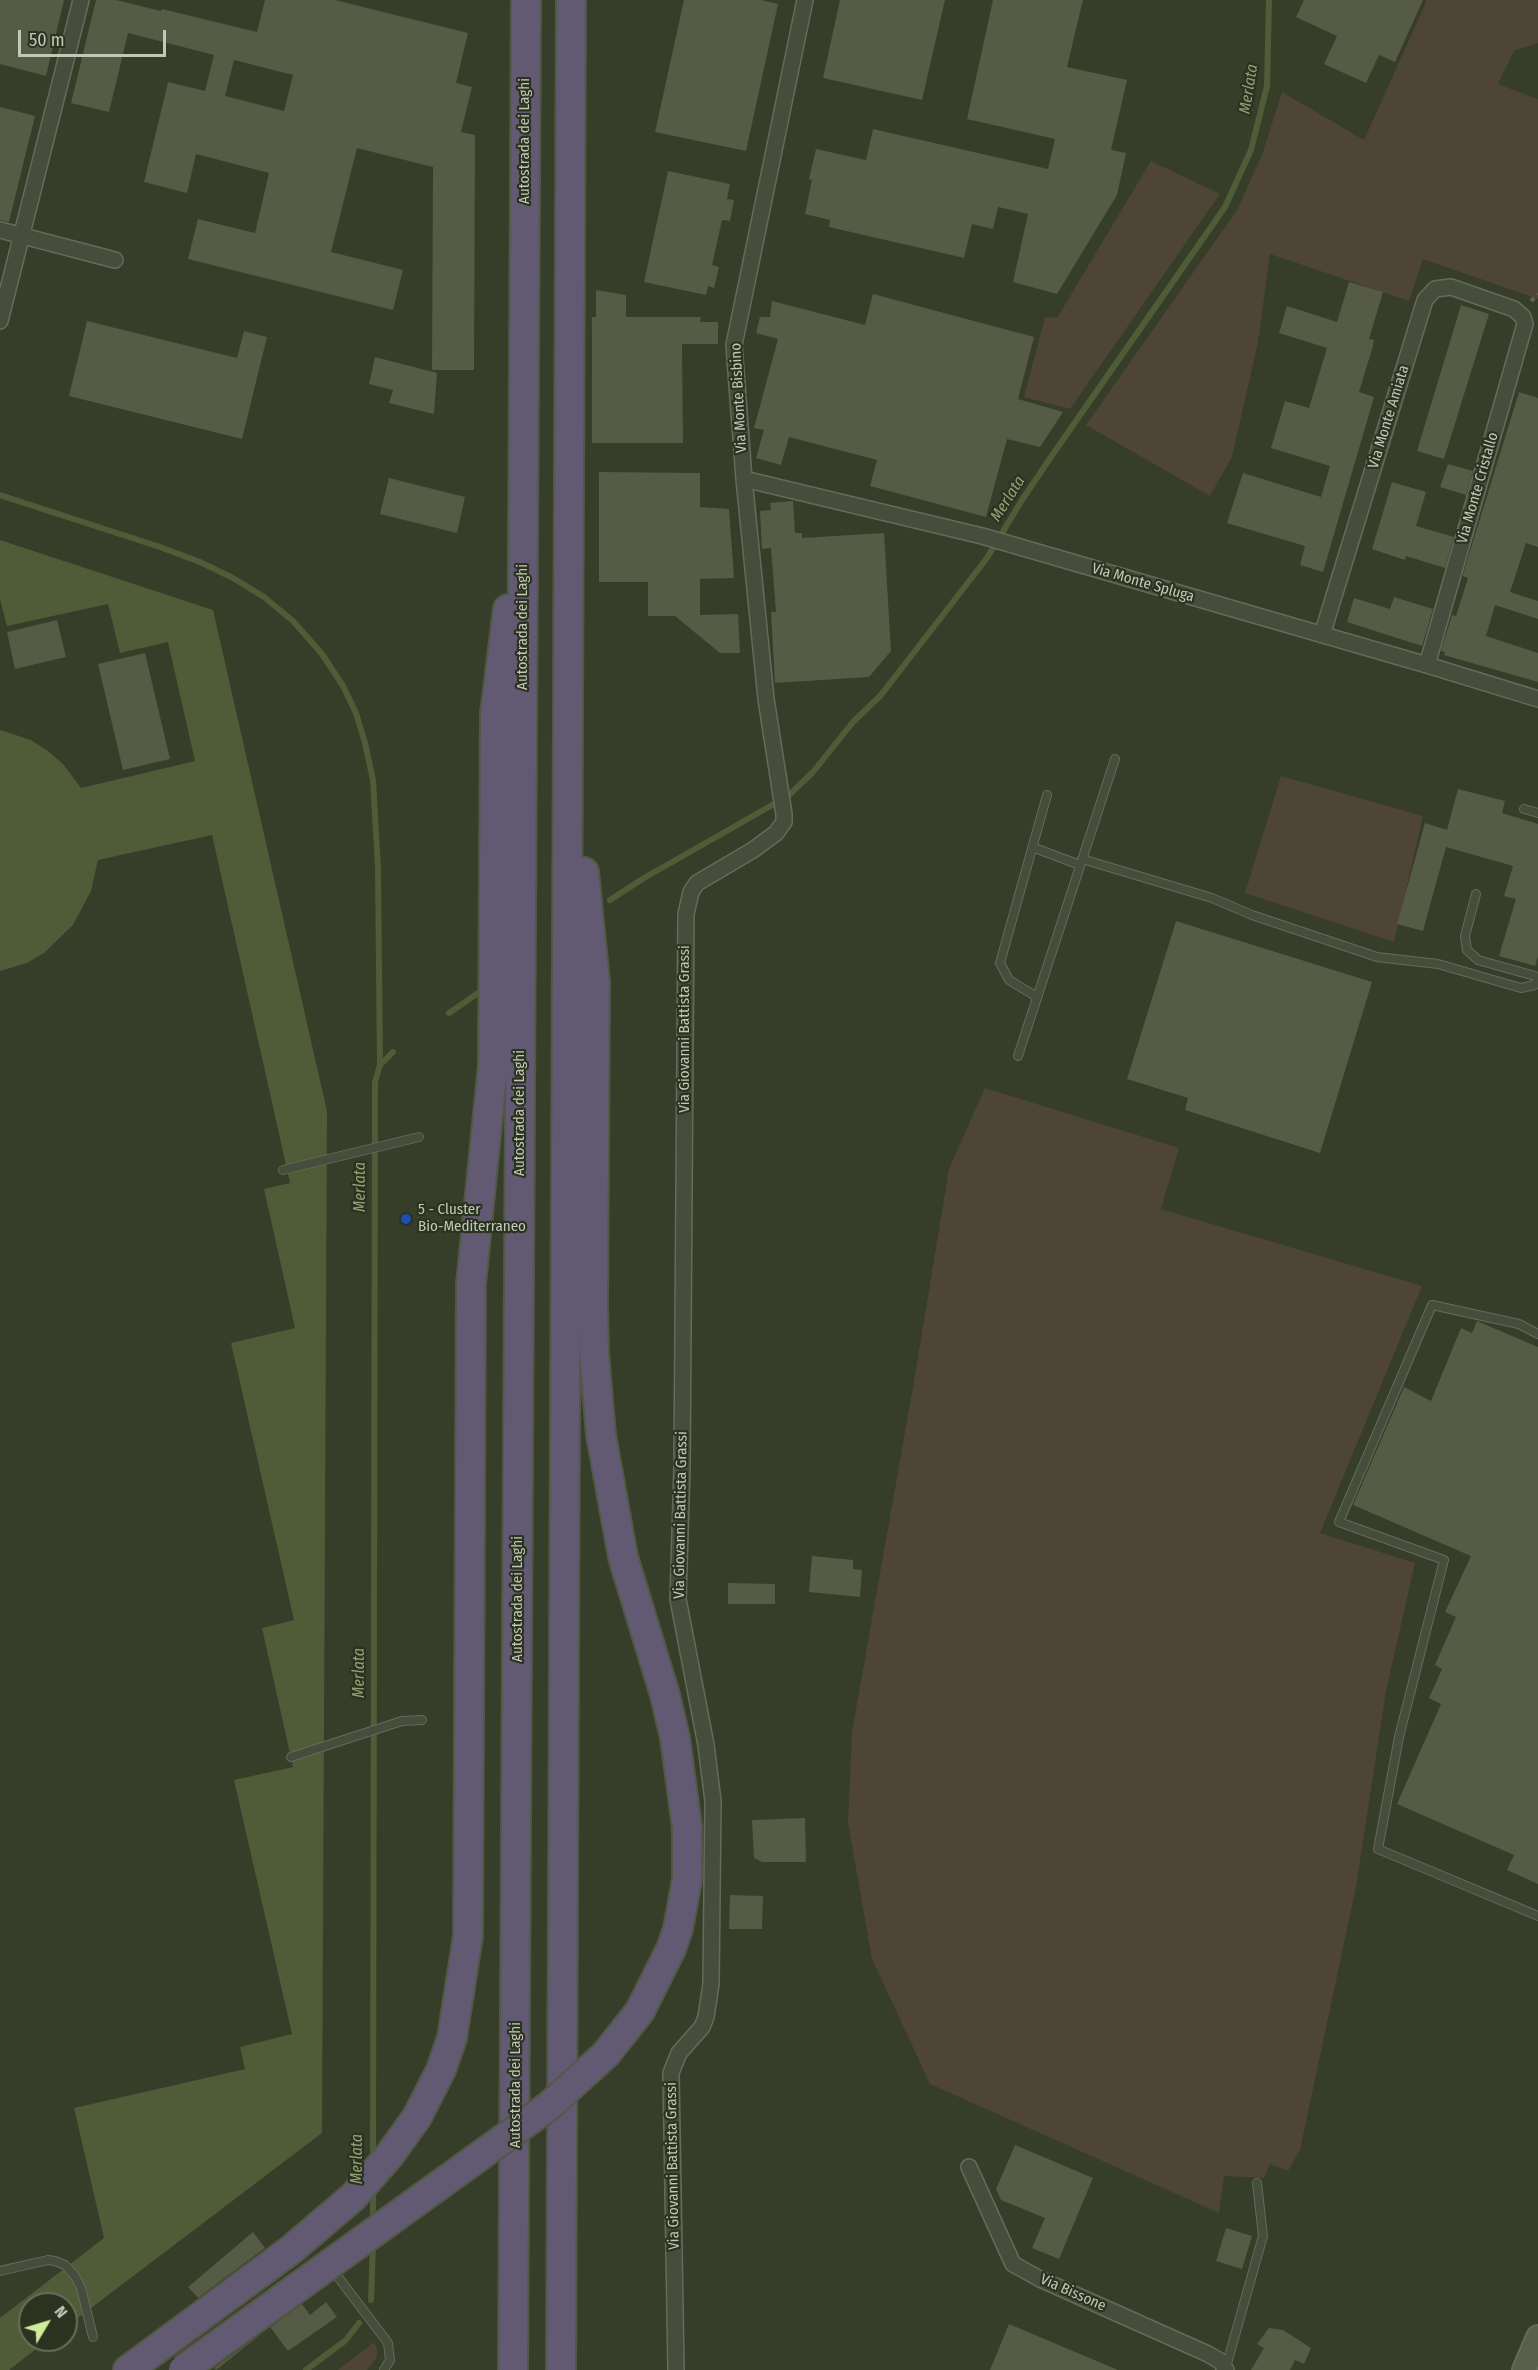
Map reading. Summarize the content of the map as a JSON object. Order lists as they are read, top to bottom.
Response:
{
  "streets": {
    "highway": ["Autostrada dei Laghi"],
    "street": [
      "Via Monte Bisbino",
      "Via Monte Amiata",
      "Via Monte Cristallo",
      "Via Monte Spluga",
      "Via Giovanni Battista Grassi",
      "Via Bissone"
    ]
  },
  "crossings": [
    ["Via Monte Bisbino", "Via Monte Spluga"],
    ["Via Monte Bisbino", "Via Giovanni Battista Grassi"],
    ["Via Monte Amiata", "Via Monte Cristallo"],
    ["Via Monte Amiata", "Via Monte Spluga"],
    ["Via Monte Cristallo", "Via Monte Spluga"]
  ],
  "water": ["Merlata"],
  "places": ["5 - Cluster Bio-Mediterraneo"],
  "scale_bar": "50 m",
  "north": "top right"
}
